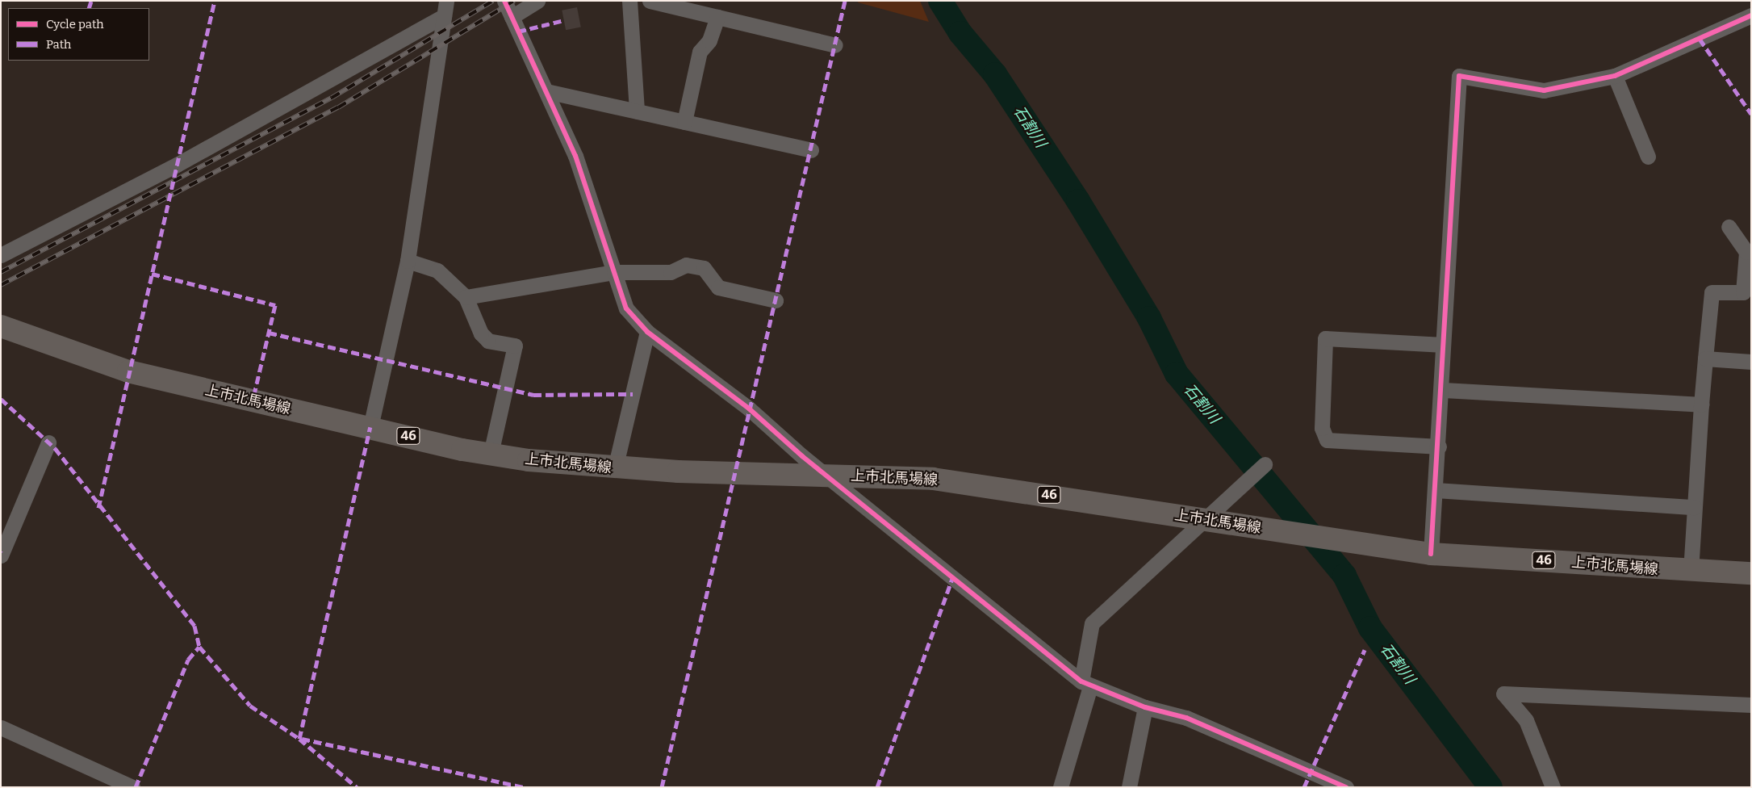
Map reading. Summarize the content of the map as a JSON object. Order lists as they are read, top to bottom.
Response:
{
  "streets": {
    "main road": ["上市北馬場線", "46"]
  },
  "water": ["石割川"],
  "legend": ["Cycle path", "Path"]
}
